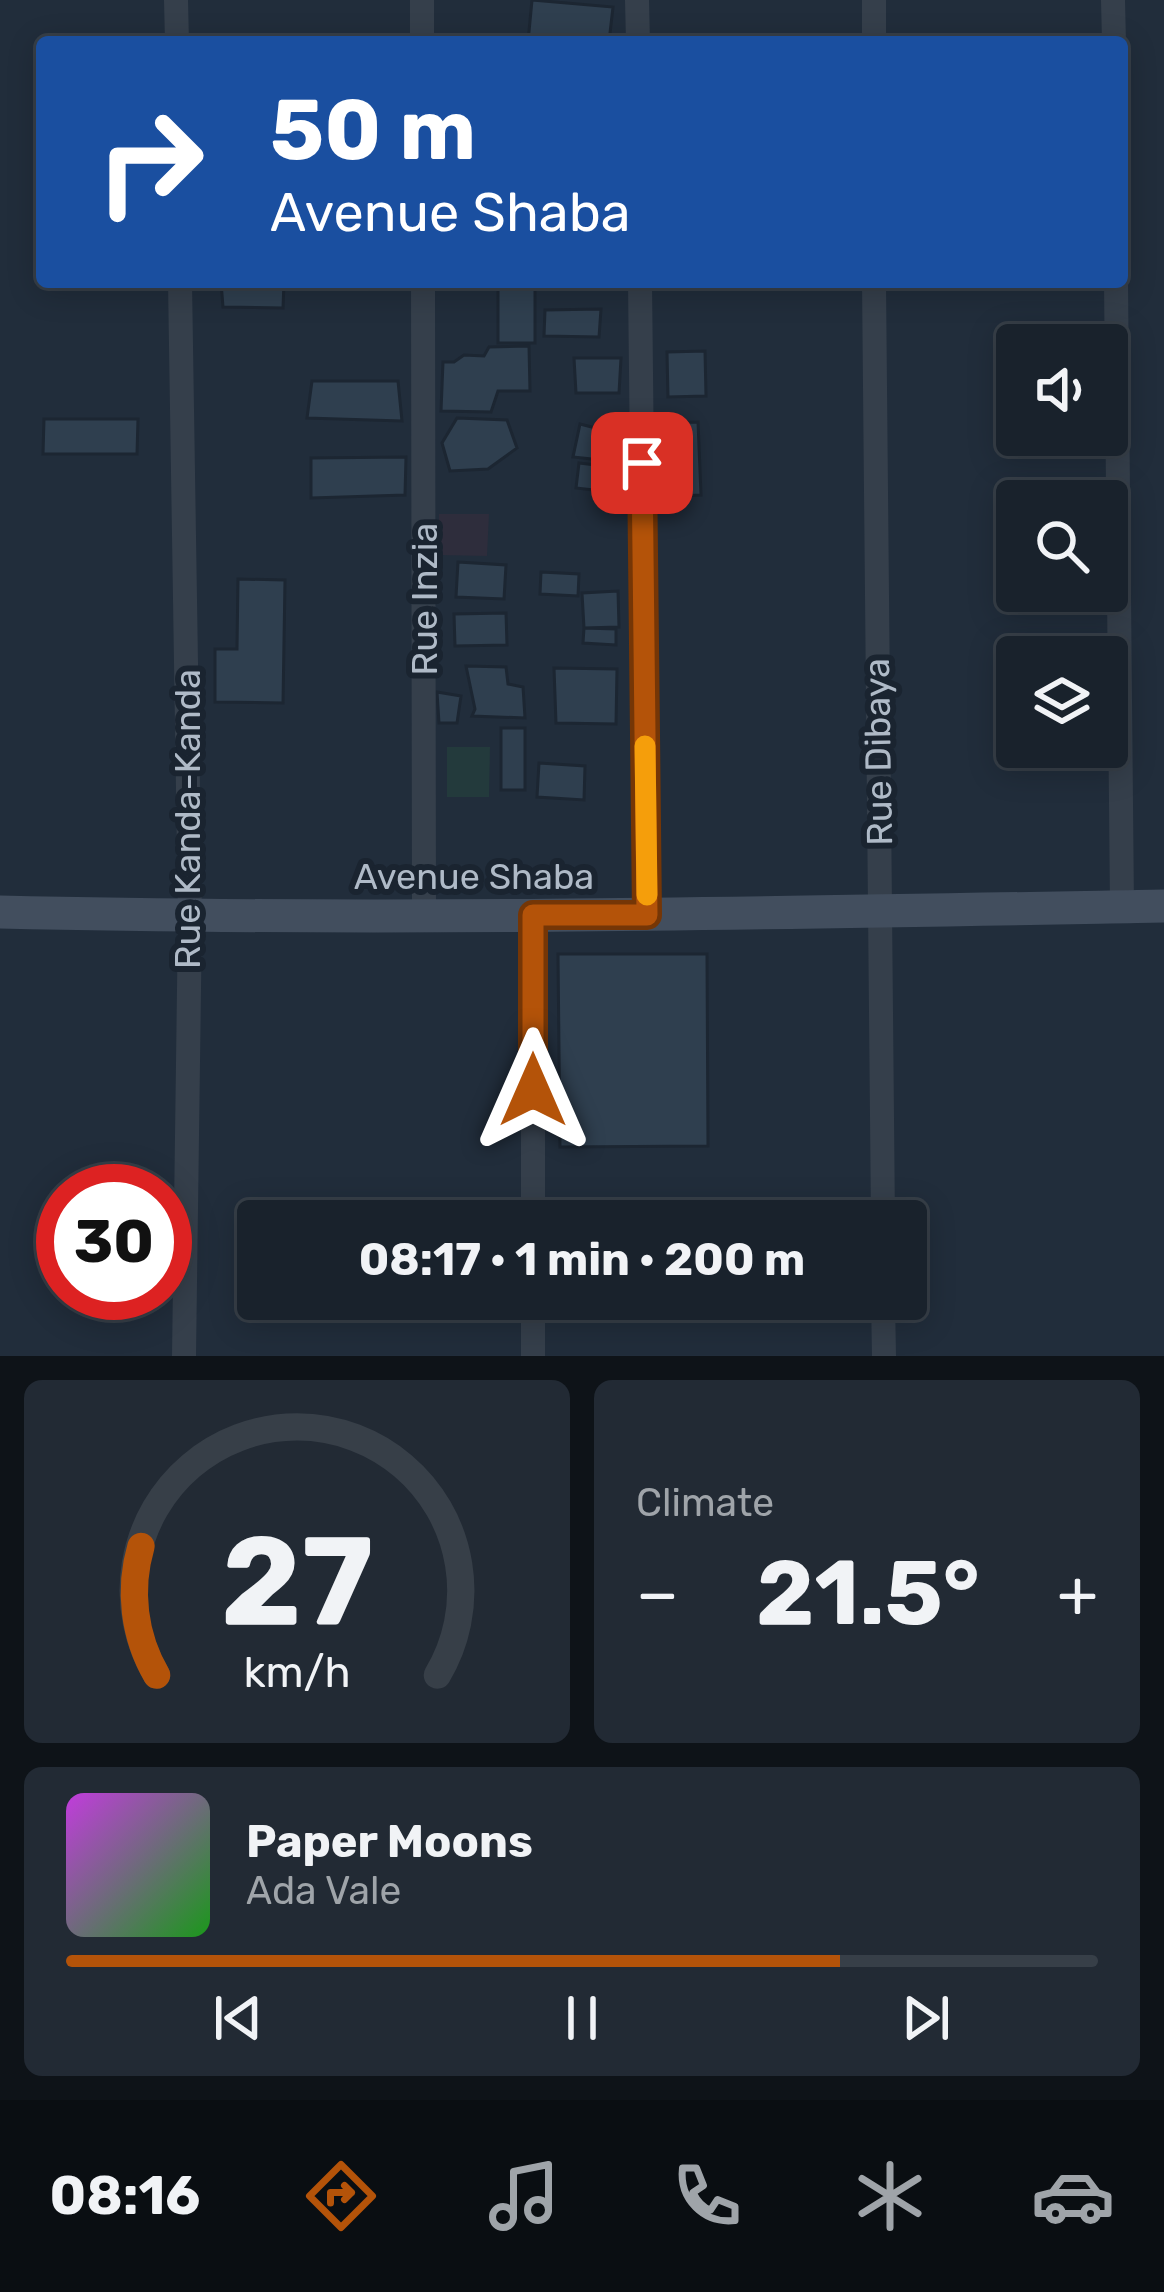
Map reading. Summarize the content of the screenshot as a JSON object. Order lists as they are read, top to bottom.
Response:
{
  "streets": {
    "street": [
      "Rue Inzia",
      "Rue Dibaya",
      "Rue Kanda-Kanda",
      "Avenue Shaba"
    ]
  },
  "crossings": [
    ["Rue Inzia", "Avenue Shaba"],
    ["Rue Dibaya", "Avenue Shaba"],
    ["Rue Kanda-Kanda", "Avenue Shaba"]
  ],
  "page": {
    "turn": ["50 m", "Avenue Shaba"],
    "limit": "30",
    "trip": "08:17 · 1 min · 200 m",
    "tile": "Climate",
    "heat": ["−", "21.5°", "+"],
    "song": ["Paper Moons", "Ada Vale"],
    "tabs": "08:16",
    "gauge": ["27", "km/h"]
  }
}
